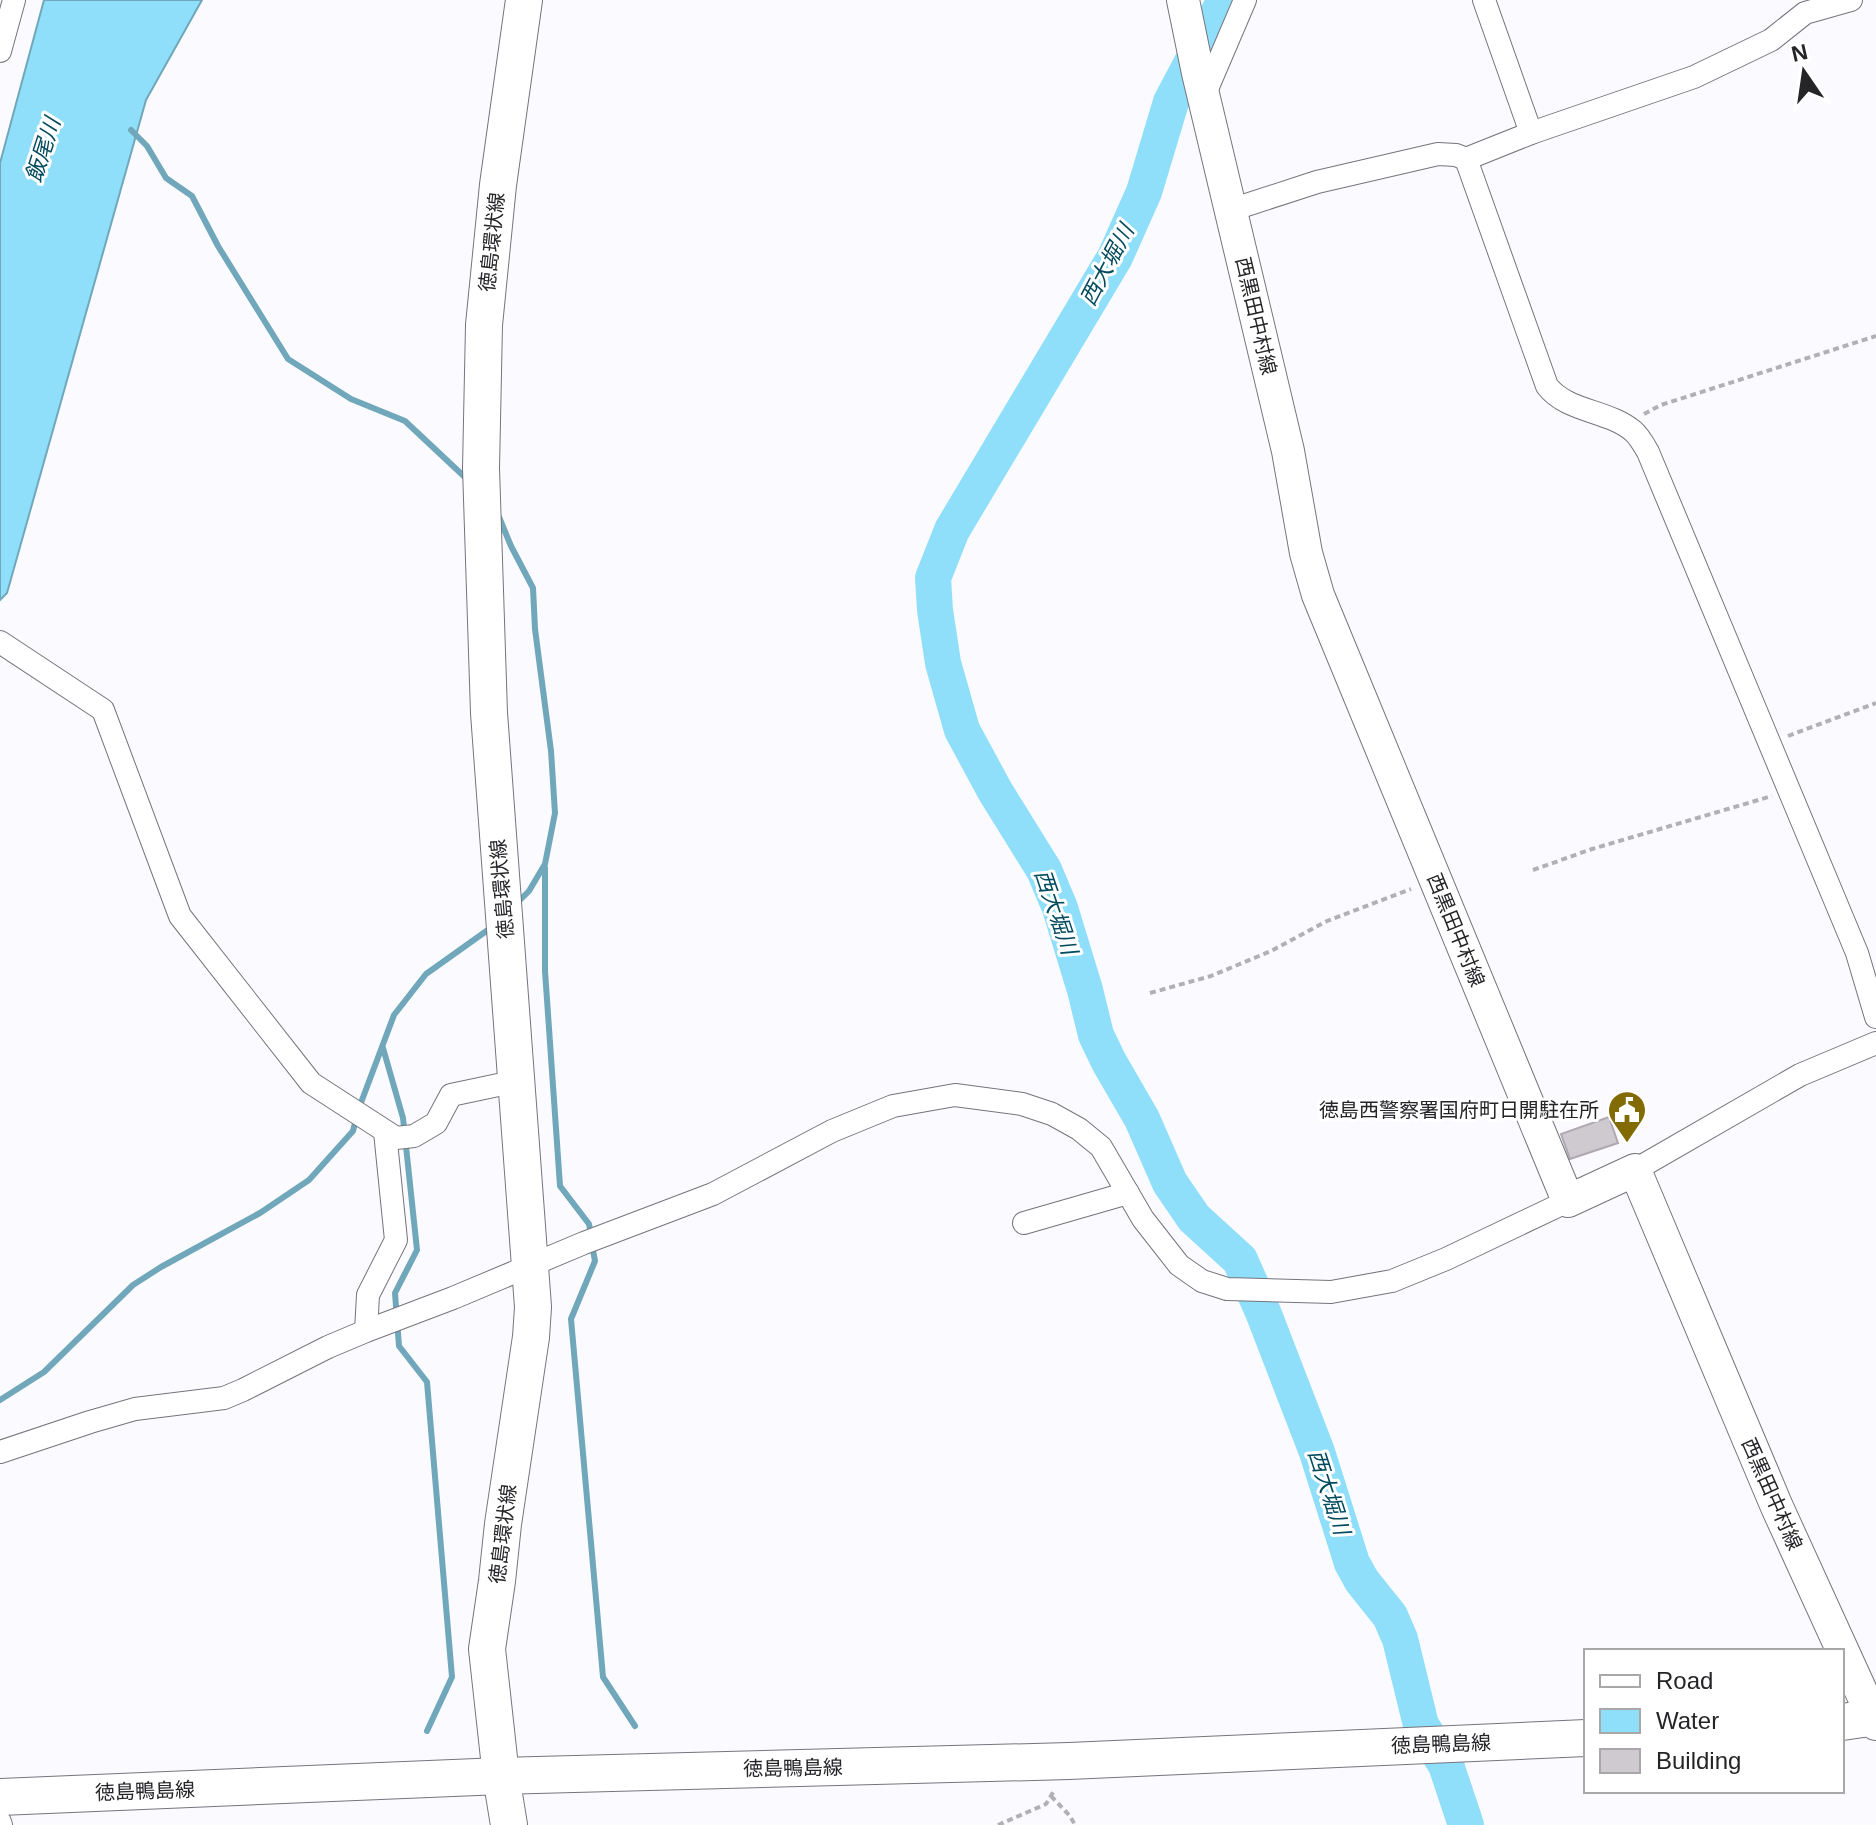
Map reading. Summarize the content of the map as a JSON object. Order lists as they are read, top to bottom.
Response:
{
  "streets": {
    "main road": ["徳島環状線", "西黒田中村線", "徳島鴨島線"]
  },
  "crossings": [
    ["徳島環状線", "徳島鴨島線"]
  ],
  "water": ["飯尾川", "西大堀川"],
  "places": {
    "public building": ["徳島西警察署国府町日開駐在所"]
  },
  "legend": ["Road", "Water", "Building"],
  "north": "top"
}
